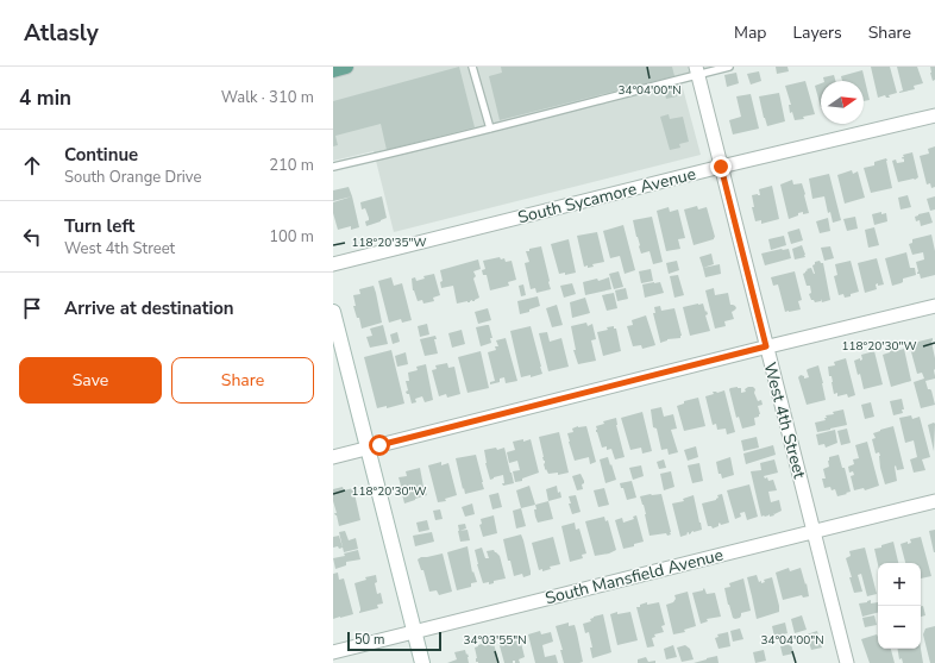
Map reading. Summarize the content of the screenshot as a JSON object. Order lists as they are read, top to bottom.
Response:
{
  "streets": {
    "street": ["South Sycamore Avenue", "West 4th Street", "South Mansfield Avenue"]
  },
  "crossings": [
    ["South Sycamore Avenue", "West 4th Street"],
    ["West 4th Street", "South Mansfield Avenue"]
  ],
  "scale_bar": "50 m",
  "north": "right",
  "page": {
    "header": "Atlasly",
    "nav": ["Map", "Layers", "Share"],
    "heading": ["4 min", "Walk · 310 m"],
    "list": [
      ["Continue", "South Orange Drive", "210 m"],
      ["Turn left", "West 4th Street", "100 m"],
      "Arrive at destination"
    ],
    "buttons": ["Save", "Share"],
    "map_buttons": ["+", "−"],
    "scale": "50 m"
  },
  "coordinates": [
    "34°04'00\"N",
    "118°20'35\"W",
    "118°20'30\"W",
    "34°03'55\"N"
  ]
}
